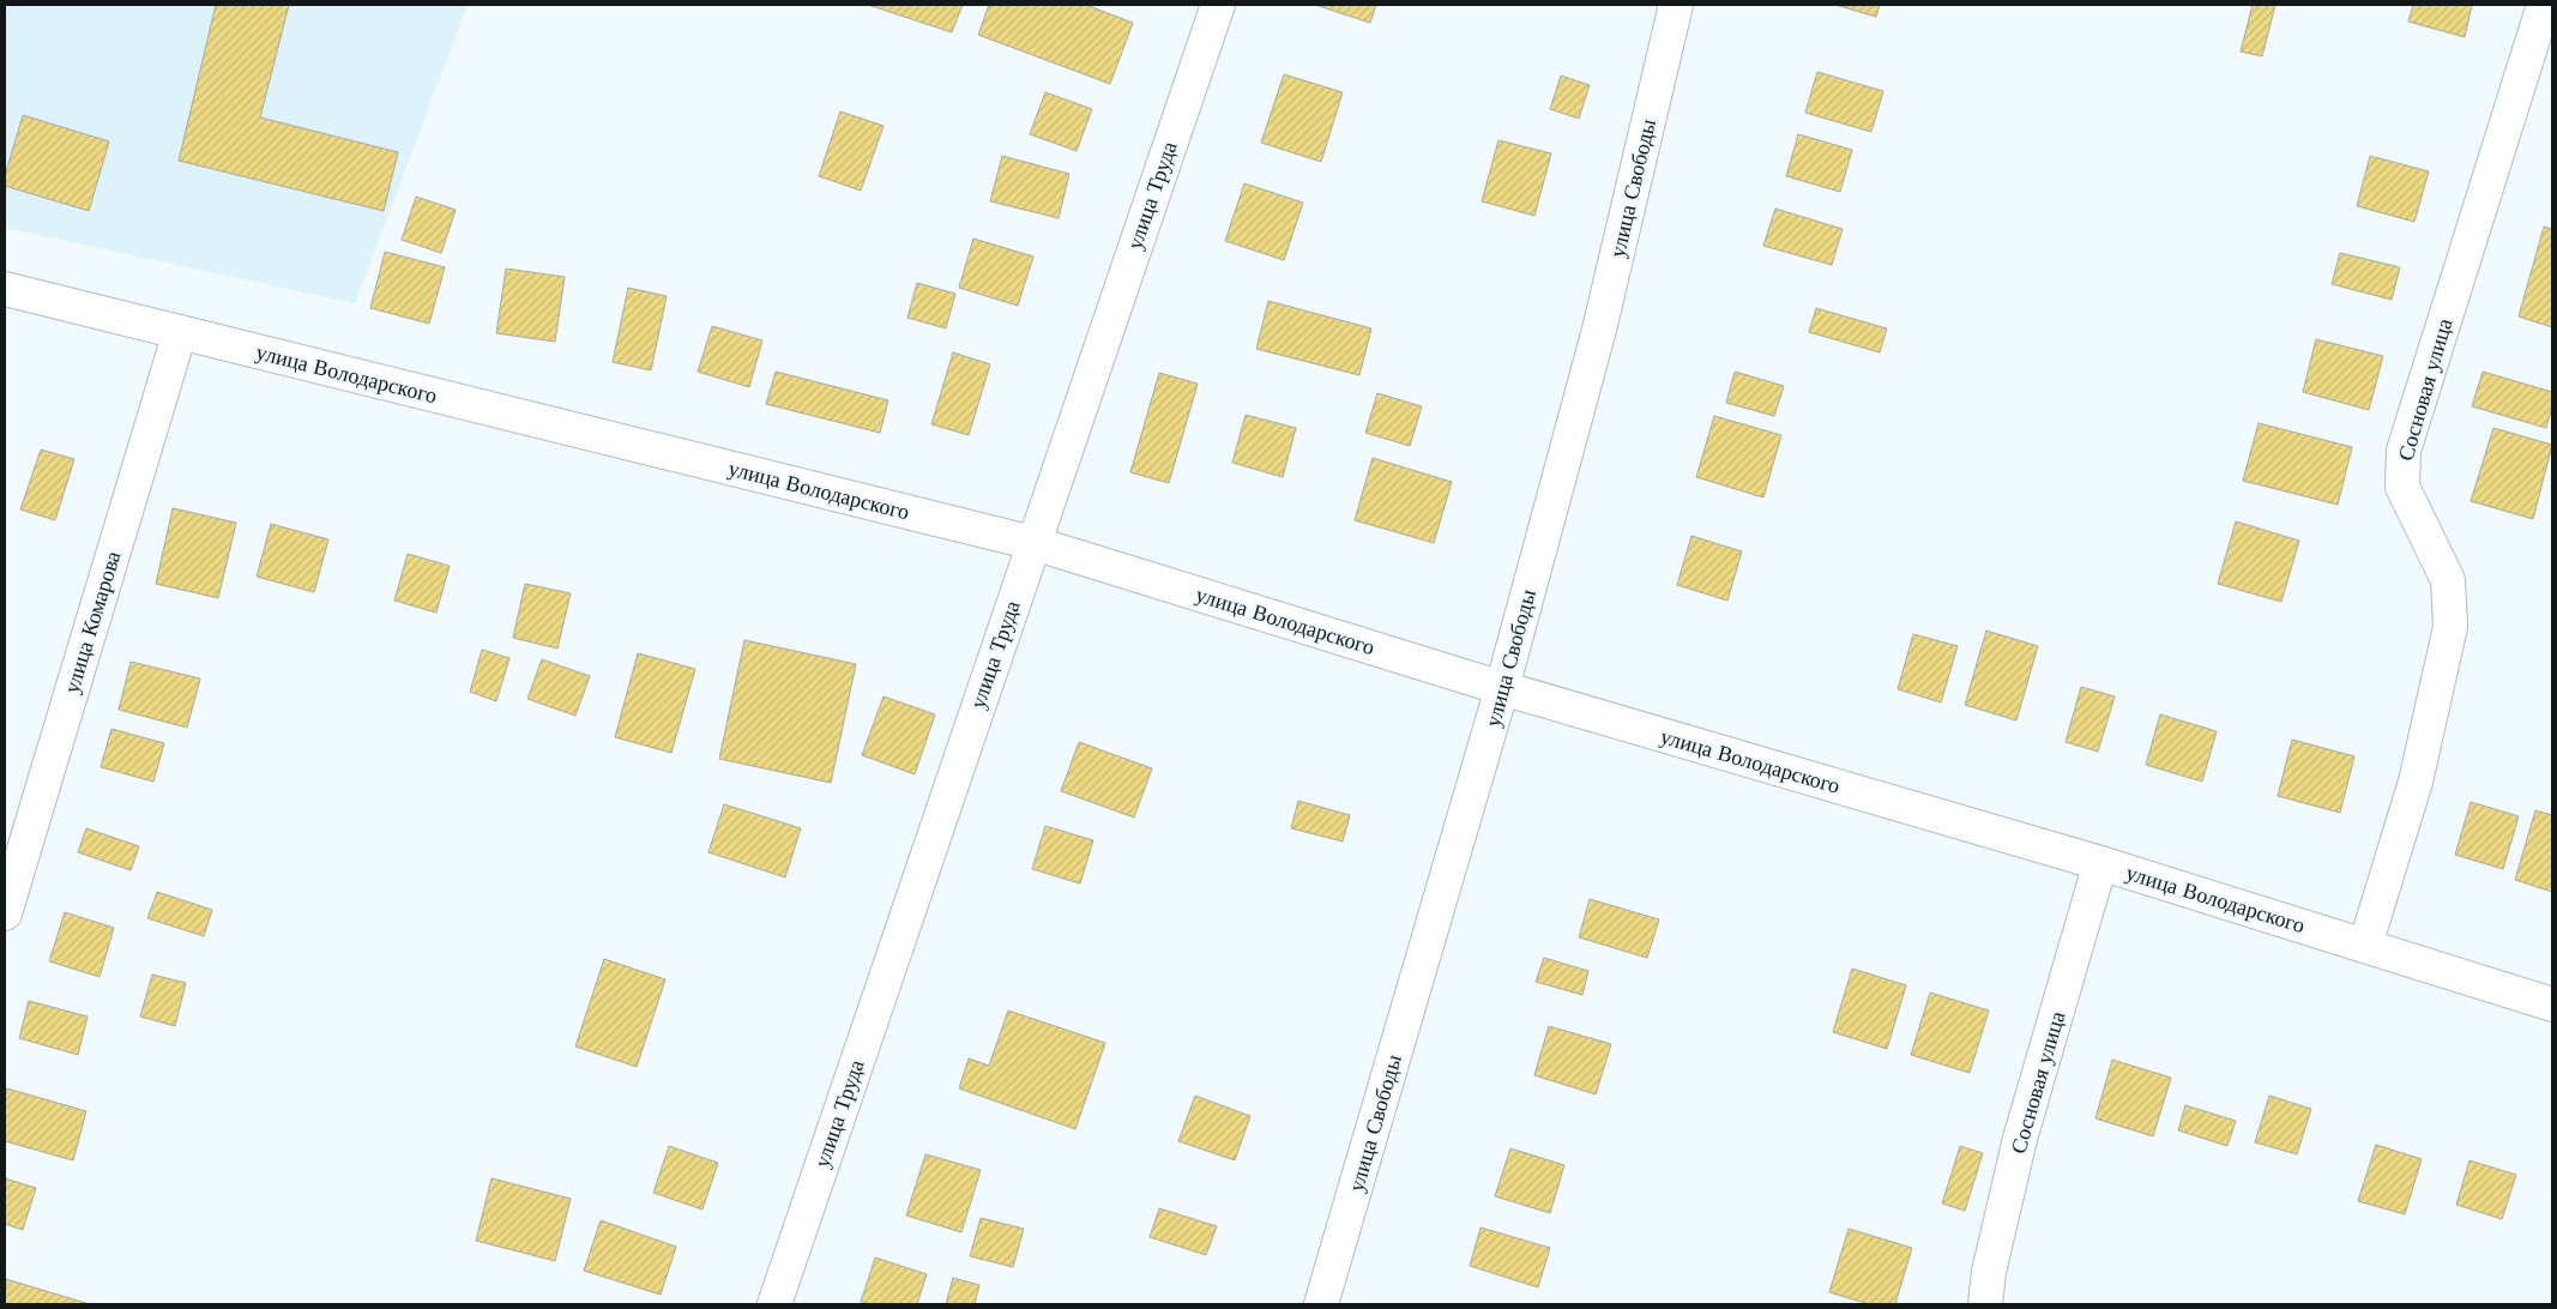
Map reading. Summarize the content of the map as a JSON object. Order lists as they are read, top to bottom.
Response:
{
  "streets": {
    "street": [
      "улица Свободы",
      "улица Труда",
      "улица Володарского",
      "Сосновая улица",
      "улица Комарова"
    ]
  },
  "crossings": [
    ["улица Свободы", "улица Володарского"],
    ["улица Труда", "улица Володарского"],
    ["улица Володарского", "Сосновая улица"],
    ["улица Володарского", "улица Комарова"]
  ]
}
